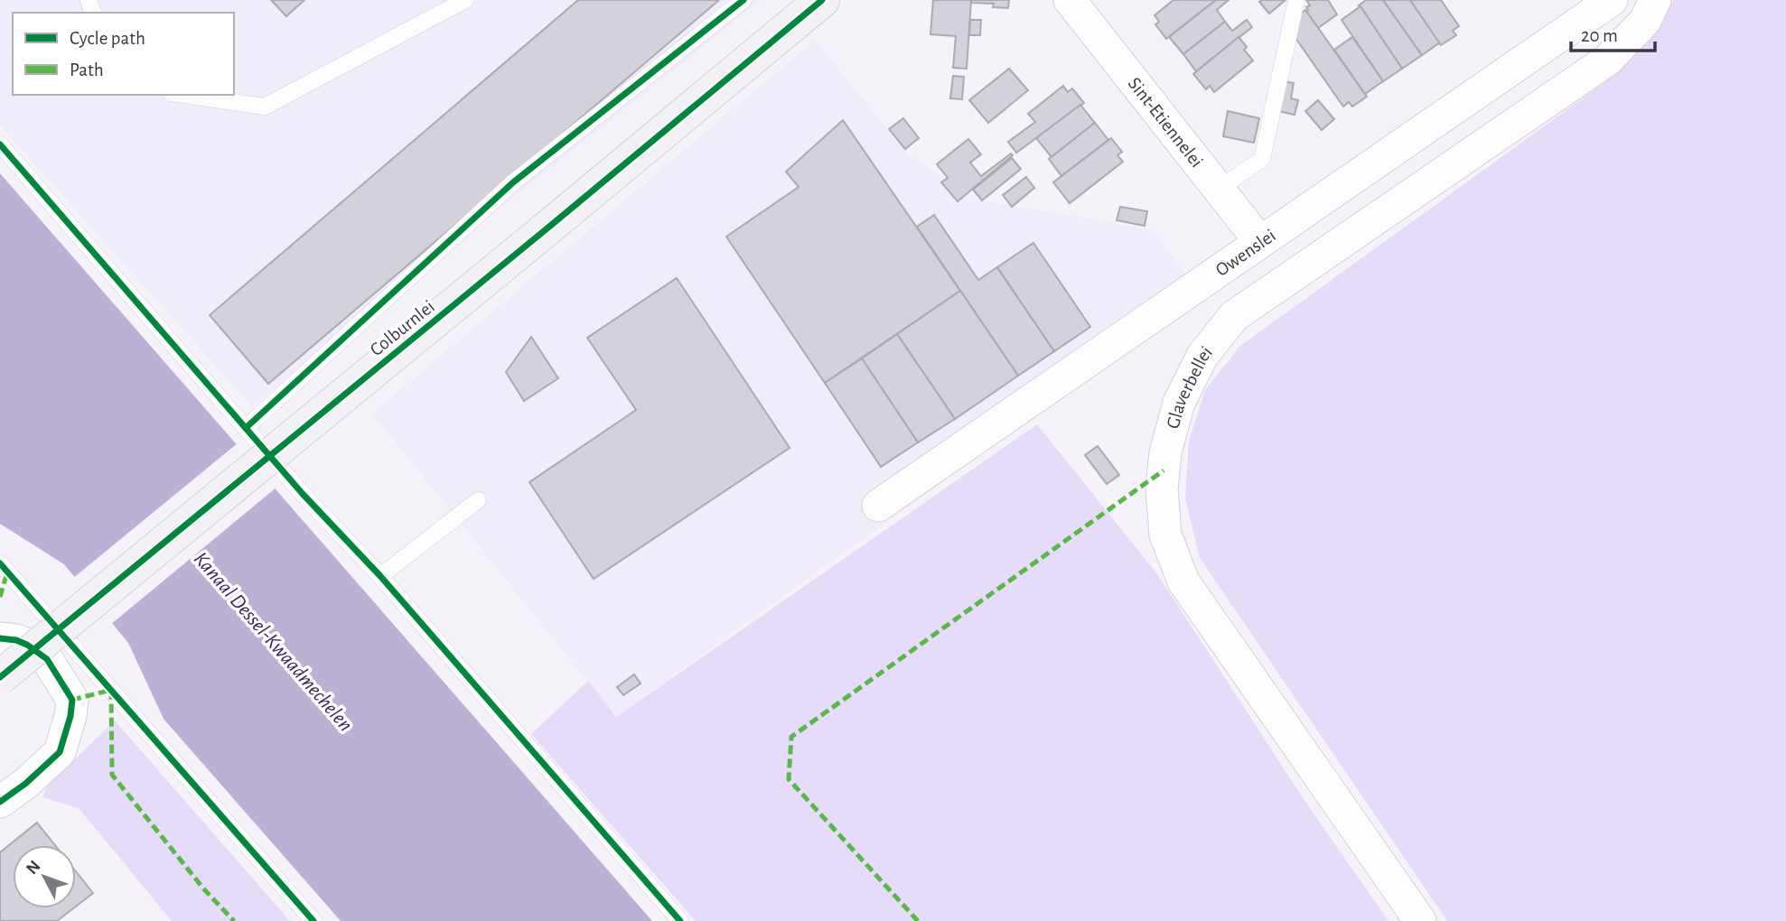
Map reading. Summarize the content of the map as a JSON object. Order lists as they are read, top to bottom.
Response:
{
  "streets": {
    "street": [
      "Sint-Etiennelei",
      "Owenslei",
      "Colburnlei",
      "Glaverbellei"
    ]
  },
  "crossings": [
    ["Sint-Etiennelei", "Owenslei"]
  ],
  "water": ["Kanaal Dessel-Kwaadmechelen"],
  "legend": ["Cycle path", "Path"],
  "scale_bar": "20 m",
  "north": "top left"
}
